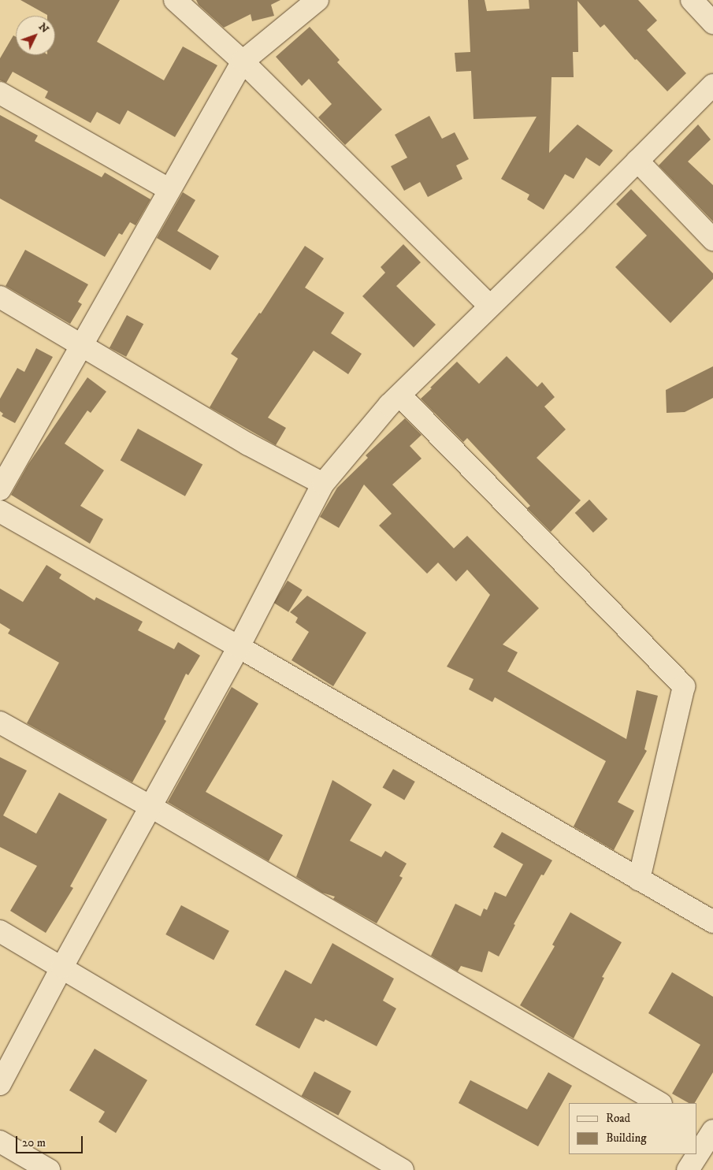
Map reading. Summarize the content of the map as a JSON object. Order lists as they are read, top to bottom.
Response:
{
  "legend": ["Road", "Building"],
  "scale_bar": "20 m",
  "north": "top right"
}
